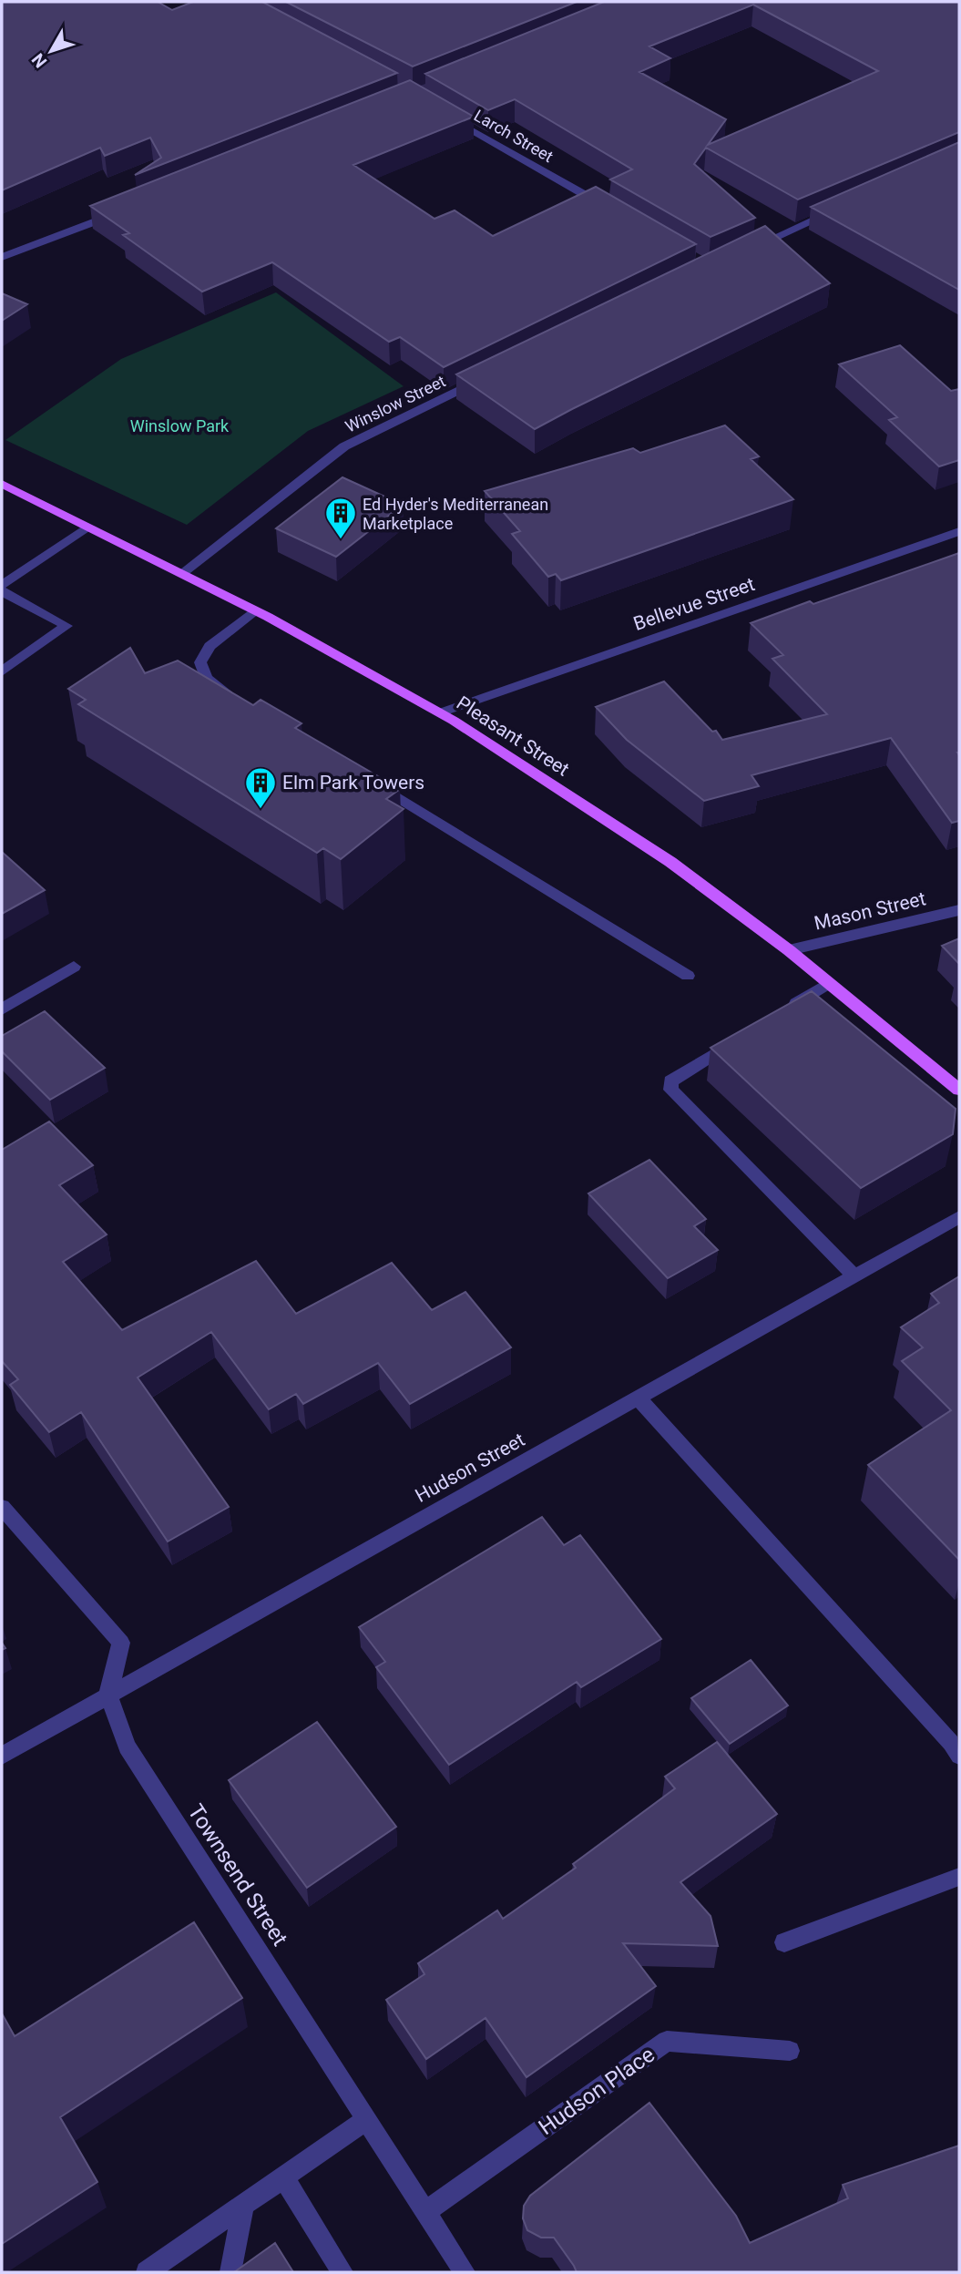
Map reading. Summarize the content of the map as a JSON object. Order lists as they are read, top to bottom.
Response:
{
  "streets": {
    "main road": ["Pleasant Street"],
    "street": [
      "Larch Street",
      "Winslow Street",
      "Bellevue Street",
      "Mason Street",
      "Hudson Street",
      "Townsend Street",
      "Hudson Place"
    ]
  },
  "crossings": [
    ["Winslow Street", "Pleasant Street"],
    ["Bellevue Street", "Pleasant Street"],
    ["Pleasant Street", "Mason Street"],
    ["Hudson Street", "Townsend Street"],
    ["Townsend Street", "Hudson Place"]
  ],
  "parks": ["Winslow Park"],
  "places": {
    "building": ["Ed Hyder's Mediterranean Marketplace", "Elm Park Towers"]
  },
  "north": "bottom left"
}
